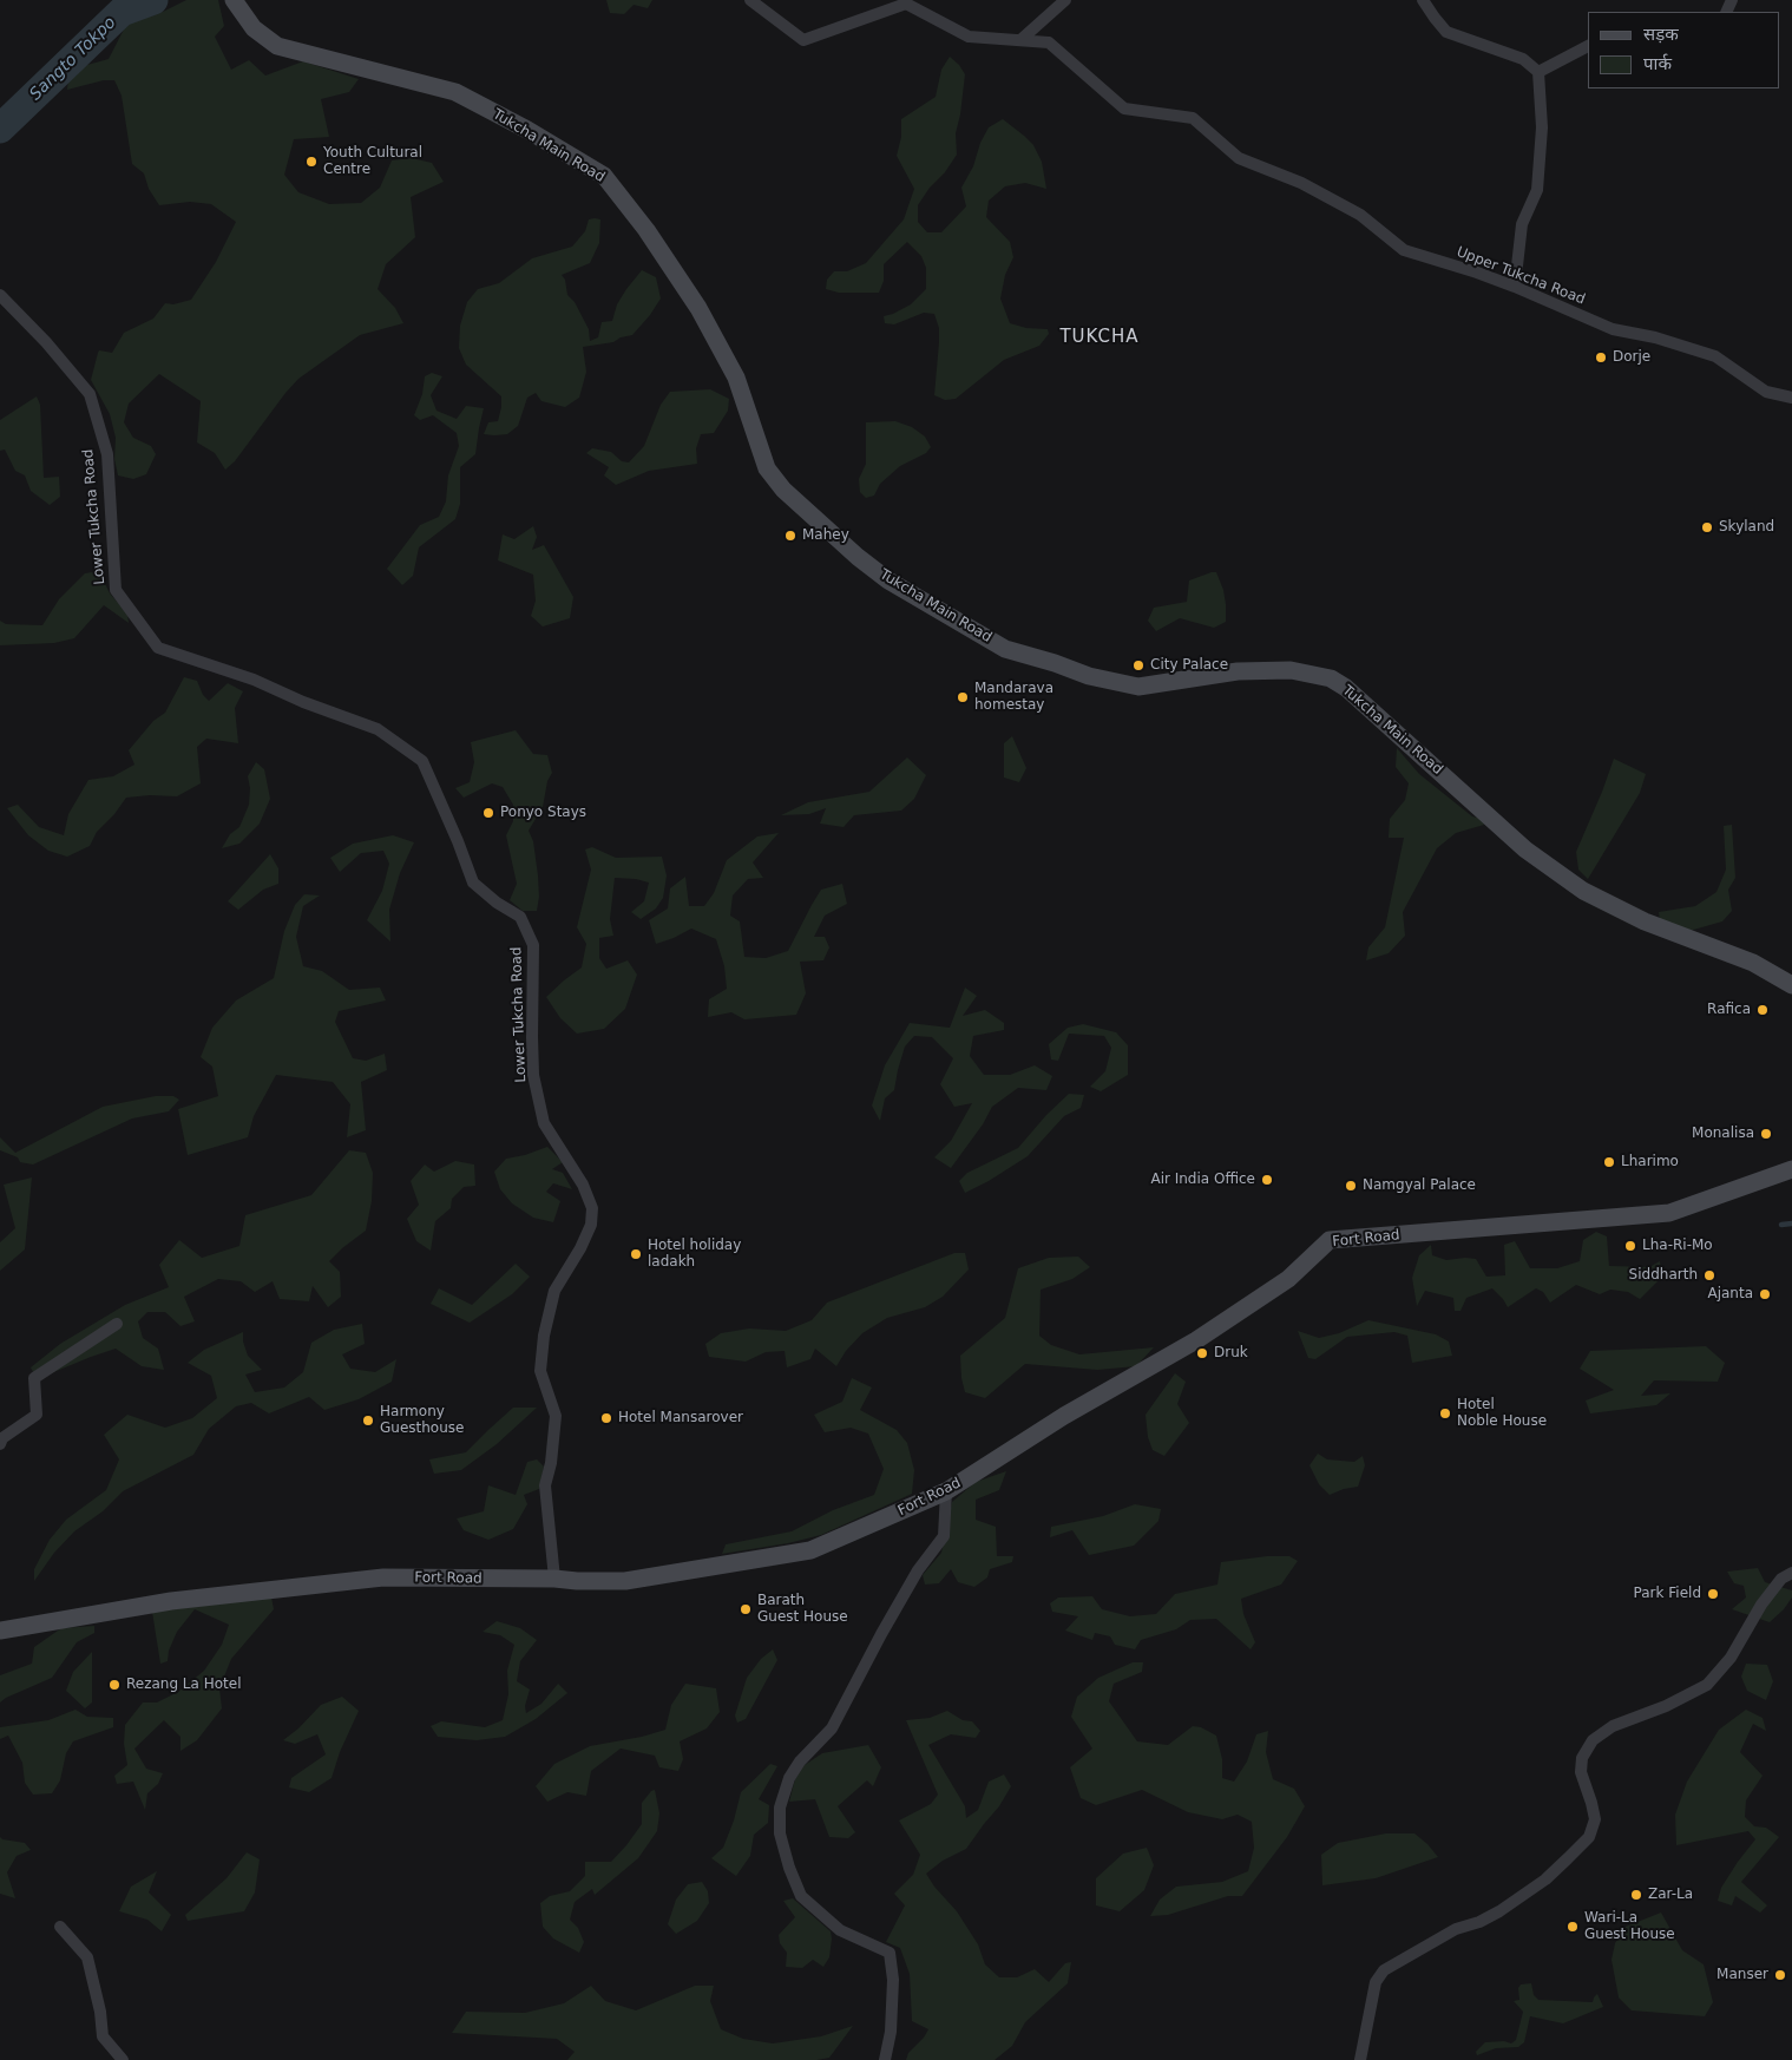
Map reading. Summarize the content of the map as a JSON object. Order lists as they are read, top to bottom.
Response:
{
  "streets": {
    "street": [
      "Tukcha Main Road",
      "Upper Tukcha Road",
      "Lower Tukcha Road",
      "Fort Road"
    ]
  },
  "crossings": [
    ["Lower Tukcha Road", "Fort Road"]
  ],
  "districts": ["TUKCHA"],
  "water": ["Sangto Tokpo"],
  "places": [
    "Youth Cultural Centre",
    "Dorje",
    "Skyland",
    "Mahey",
    "City Palace",
    "Mandarava homestay",
    "Ponyo Stays",
    "Rafica",
    "Monalisa",
    "Lharimo",
    "Air India Office",
    "Namgyal Palace",
    "Lha-Ri-Mo",
    "Hotel holiday ladakh",
    "Siddharth",
    "Ajanta",
    "Druk",
    "Hotel Noble House",
    "Hotel Mansarover",
    "Harmony Guesthouse",
    "Park Field",
    "Barath Guest House",
    "Rezang La Hotel",
    "Zar-La",
    "Wari-La Guest House",
    "Manser"
  ],
  "legend": ["सड़क", "पार्क"]
}
